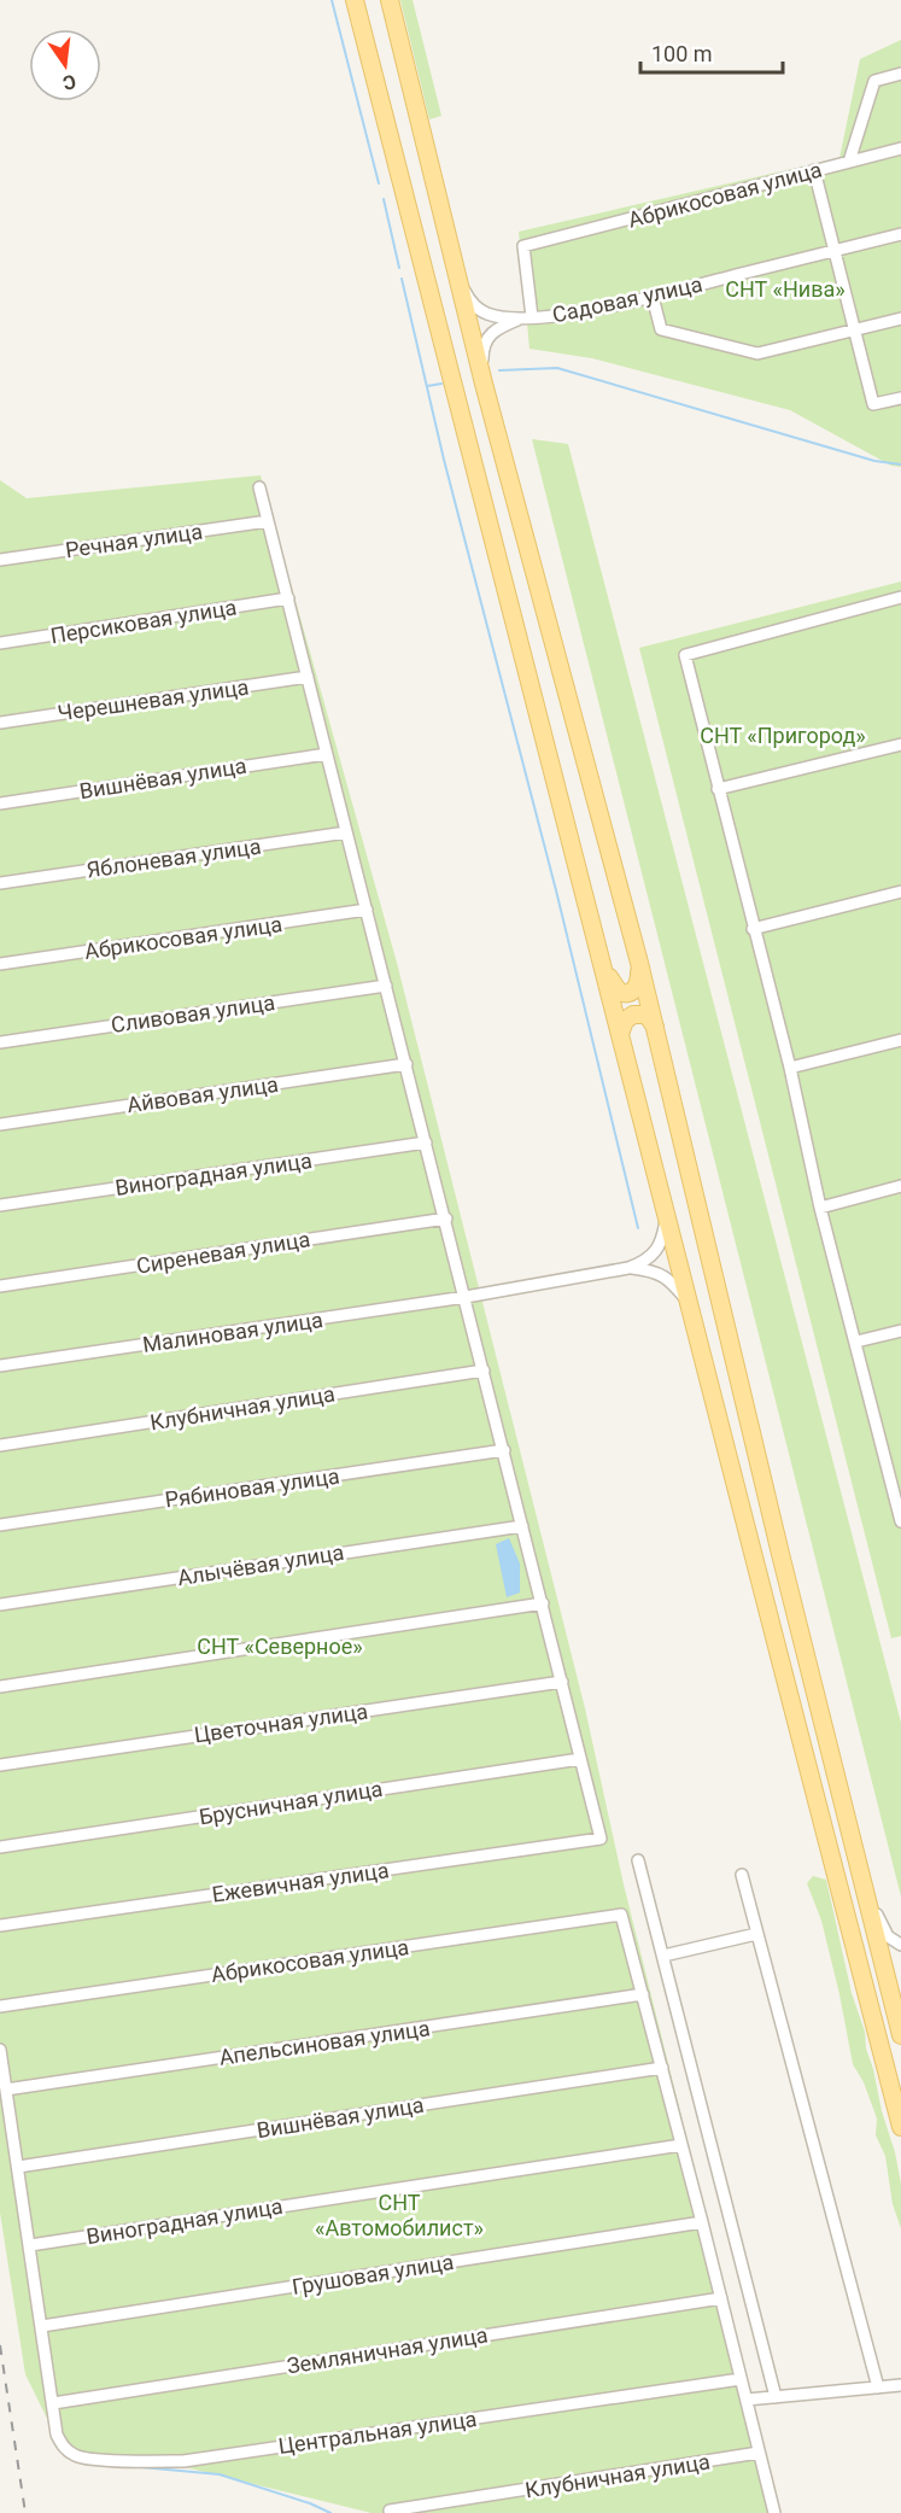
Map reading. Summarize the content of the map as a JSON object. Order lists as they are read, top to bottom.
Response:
{
  "streets": {
    "street": [
      "Абрикосовая улица",
      "Садовая улица",
      "Речная улица",
      "Персиковая улица",
      "Черешневая улица",
      "Вишнёвая улица",
      "Яблоневая улица",
      "Сливовая улица",
      "Айвовая улица",
      "Виноградная улица",
      "Сиреневая улица",
      "Малиновая улица",
      "Клубничная улица",
      "Рябиновая улица",
      "Алычёвая улица",
      "Цветочная улица",
      "Брусничная улица",
      "Ежевичная улица",
      "Апельсиновая улица",
      "Грушовая улица",
      "Земляничная улица",
      "Центральная улица"
    ]
  },
  "crossings": [
    ["Абрикосовая улица", "Садовая улица"],
    ["Абрикосовая улица", "Апельсиновая улица"],
    ["Вишнёвая улица", "Центральная улица"],
    ["Виноградная улица", "Центральная улица"],
    ["Брусничная улица", "Ежевичная улица"],
    ["Апельсиновая улица", "Центральная улица"],
    ["Грушовая улица", "Центральная улица"],
    ["Земляничная улица", "Центральная улица"]
  ],
  "parks": [
    "СНТ «Нива»",
    "СНТ «Пригород»",
    "СНТ «Северное»",
    "СНТ «Автомобилист»"
  ],
  "scale_bar": "100 m",
  "north": "bottom"
}
